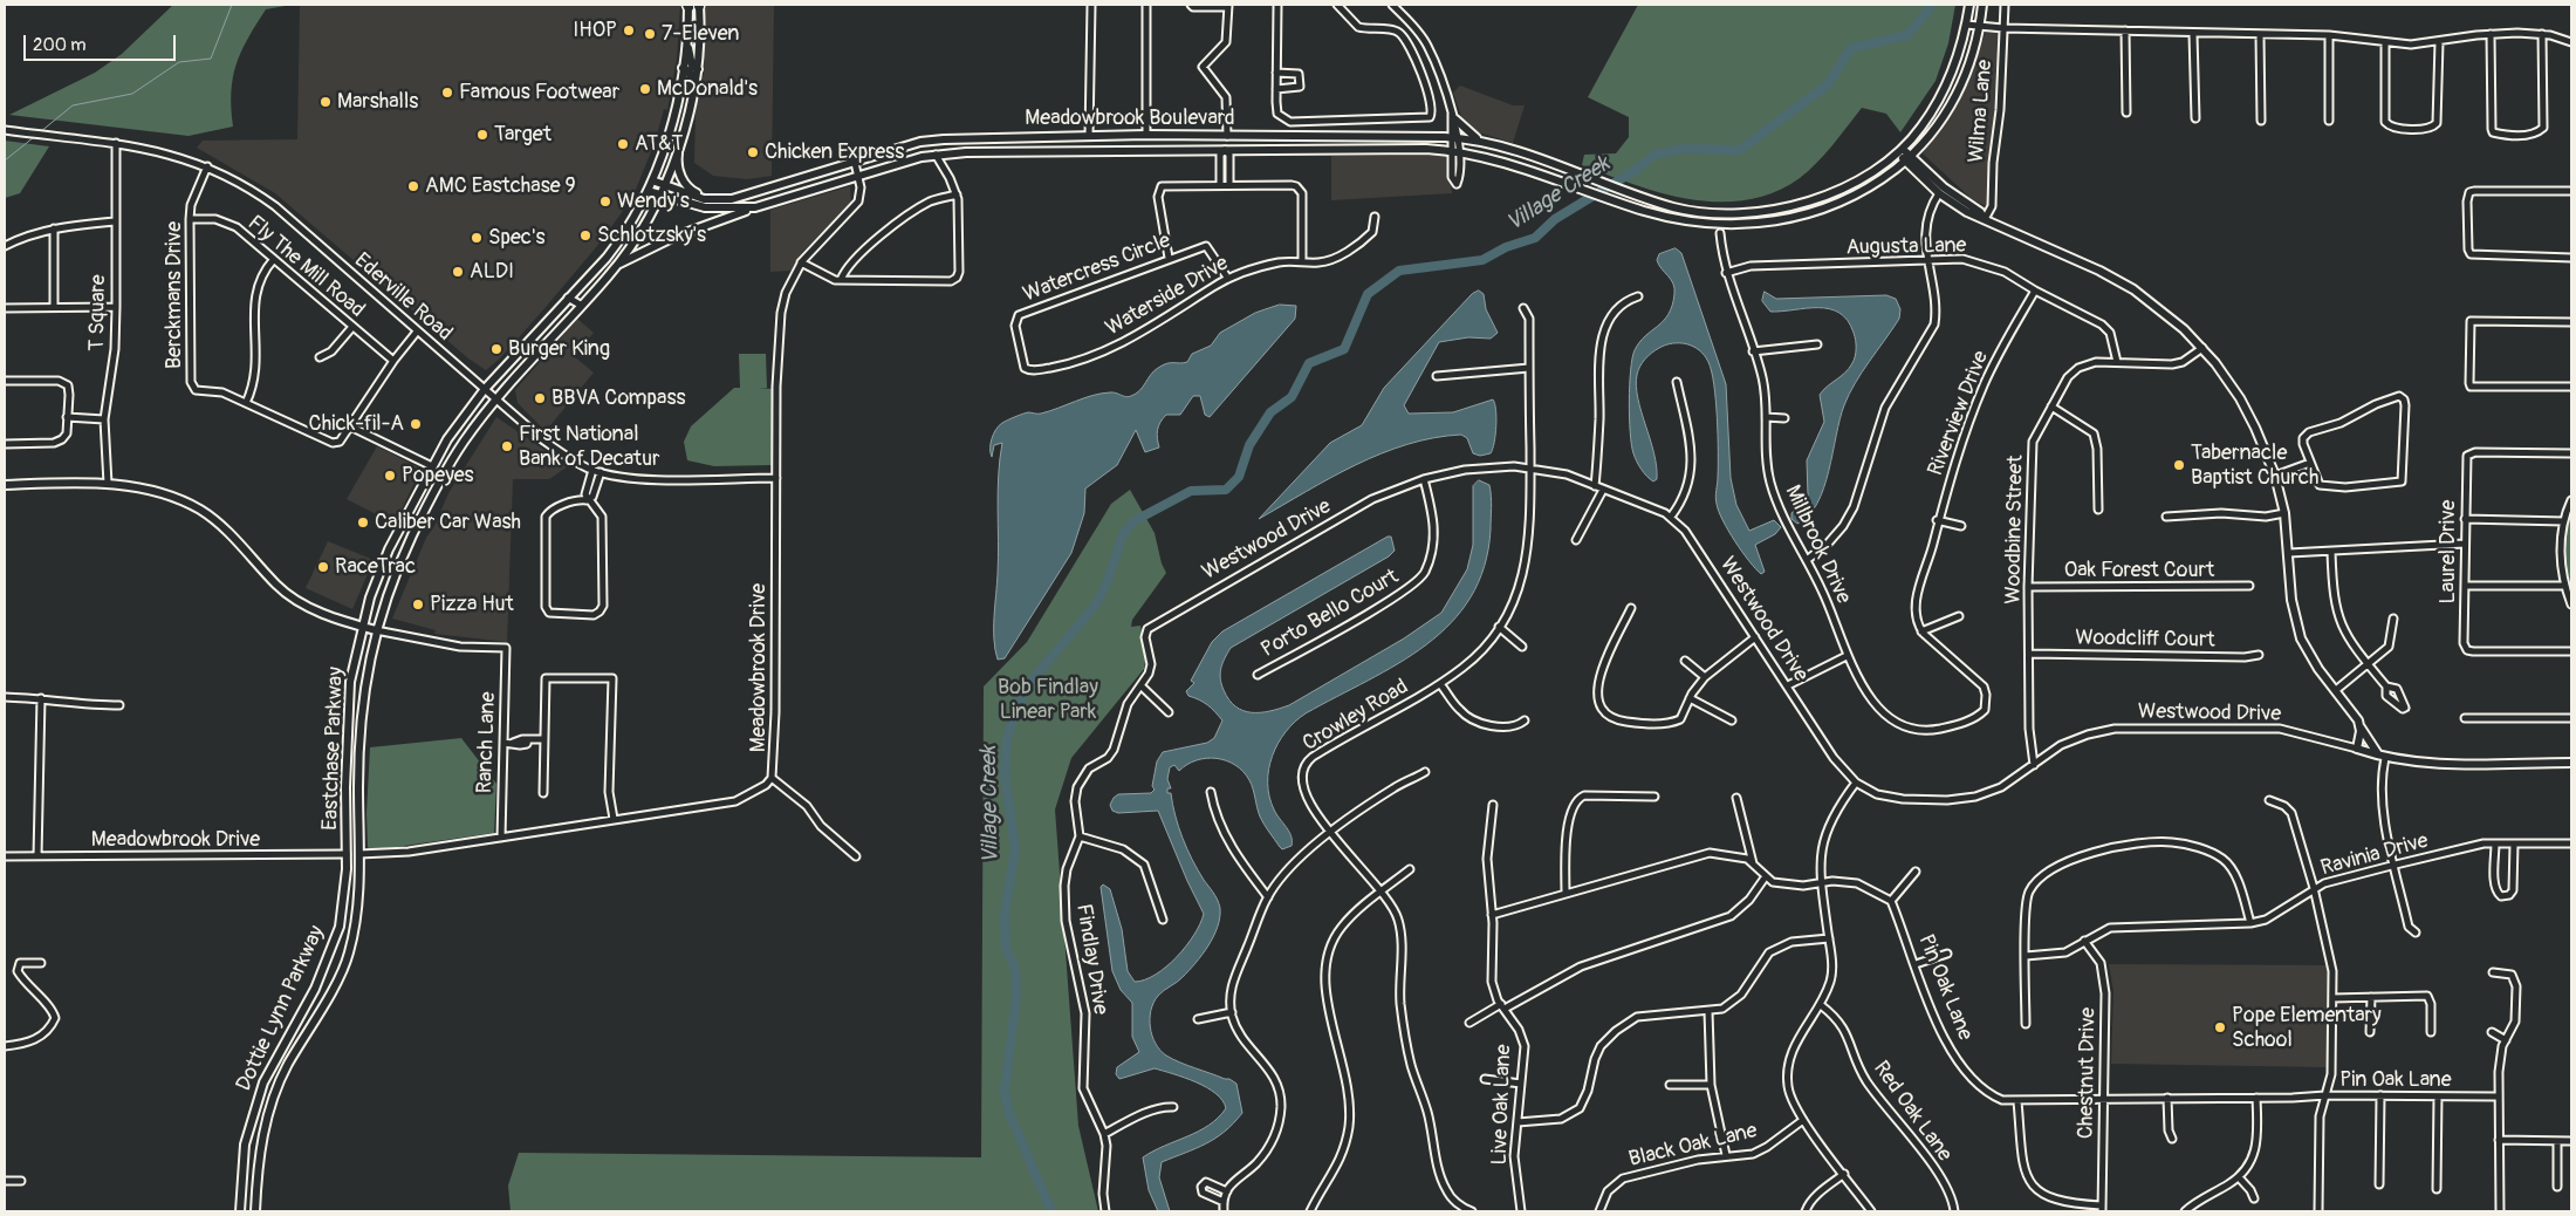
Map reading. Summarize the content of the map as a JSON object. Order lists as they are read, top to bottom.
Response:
{
  "streets": {
    "main road": ["Meadowbrook Boulevard", "Eastchase Parkway", "Dottie Lynn Parkway"],
    "street": [
      "Wilma Lane",
      "Augusta Lane",
      "Fly The Mill Road",
      "Watercress Circle",
      "Berckmans Drive",
      "Waterside Drive",
      "Ederville Road",
      "T Square",
      "Riverview Drive",
      "Woodbine Street",
      "Westwood Drive",
      "Millbrook Drive",
      "Laurel Drive",
      "Oak Forest Court",
      "Porto Bello Court",
      "Woodcliff Court",
      "Meadowbrook Drive",
      "Crowley Road",
      "Ranch Lane",
      "Ravinia Drive",
      "Findlay Drive",
      "Pin Oak Lane",
      "Chestnut Drive",
      "Live Oak Lane",
      "Red Oak Lane",
      "Black Oak Lane"
    ]
  },
  "crossings": [
    ["Meadowbrook Boulevard", "Meadowbrook Drive"],
    ["Meadowbrook Boulevard", "Eastchase Parkway"],
    ["Augusta Lane", "Riverview Drive"],
    ["Augusta Lane", "Woodbine Street"],
    ["Augusta Lane", "Millbrook Drive"],
    ["Fly The Mill Road", "Berckmans Drive"],
    ["Watercress Circle", "Waterside Drive"],
    ["Berckmans Drive", "Ederville Road"],
    ["Ederville Road", "T Square"],
    ["Ederville Road", "Meadowbrook Drive"],
    ["Ederville Road", "Eastchase Parkway"],
    ["Riverview Drive", "Millbrook Drive"],
    ["Woodbine Street", "Westwood Drive"],
    ["Woodbine Street", "Oak Forest Court"],
    ["Woodbine Street", "Woodcliff Court"],
    ["Westwood Drive", "Porto Bello Court"],
    ["Westwood Drive", "Crowley Road"],
    ["Westwood Drive", "Findlay Drive"],
    ["Meadowbrook Drive", "Ranch Lane"],
    ["Meadowbrook Drive", "Eastchase Parkway"],
    ["Meadowbrook Drive", "Dottie Lynn Parkway"],
    ["Ranch Lane", "Eastchase Parkway"],
    ["Eastchase Parkway", "Dottie Lynn Parkway"],
    ["Ravinia Drive", "Chestnut Drive"],
    ["Pin Oak Lane", "Chestnut Drive"]
  ],
  "water": ["Village Creek"],
  "parks": ["Bob Findlay Linear Park"],
  "places": [
    "IHOP",
    "7-Eleven",
    "McDonald's",
    "Famous Footwear",
    "Marshalls",
    "Target",
    "AT&T",
    "Chicken Express",
    "AMC Eastchase 9",
    "Wendy's",
    "Schlotzsky's",
    "Spec's",
    "ALDI",
    "Burger King",
    "BBVA Compass",
    "Chick-fil-A",
    "First National Bank of Decatur",
    "Tabernacle Baptist Church",
    "Popeyes",
    "Caliber Car Wash",
    "RaceTrac",
    "Pizza Hut",
    "Pope Elementary School"
  ],
  "scale_bar": "200 m"
}
